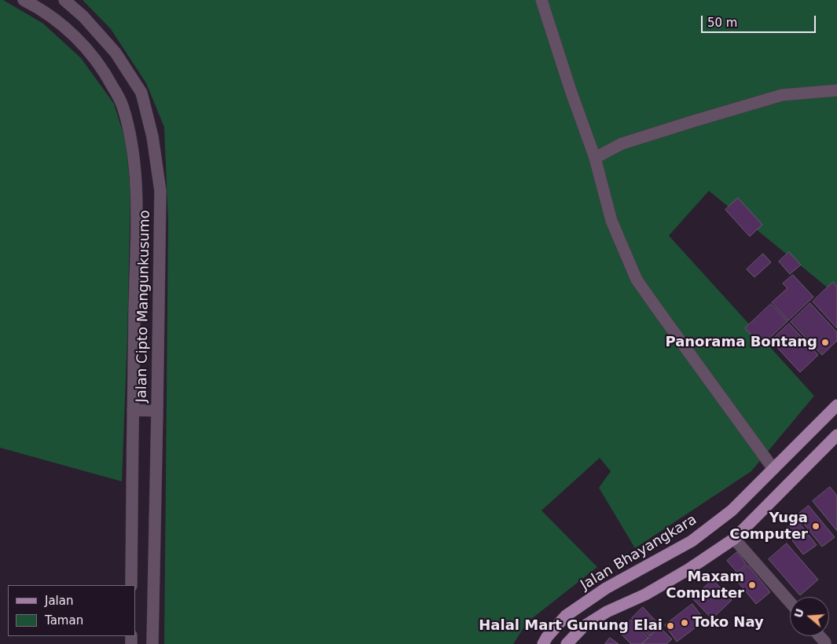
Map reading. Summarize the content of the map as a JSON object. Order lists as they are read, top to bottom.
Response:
{
  "streets": {
    "main road": ["Jalan Bhayangkara"],
    "street": ["Jalan Cipto Mangunkusumo"]
  },
  "places": [
    "Panorama Bontang",
    "Yuga Computer",
    "Maxam Computer",
    "Toko Nay",
    "Halal Mart Gunung Elai"
  ],
  "legend": ["Jalan", "Taman"],
  "scale_bar": "50 m",
  "north": "left"
}
